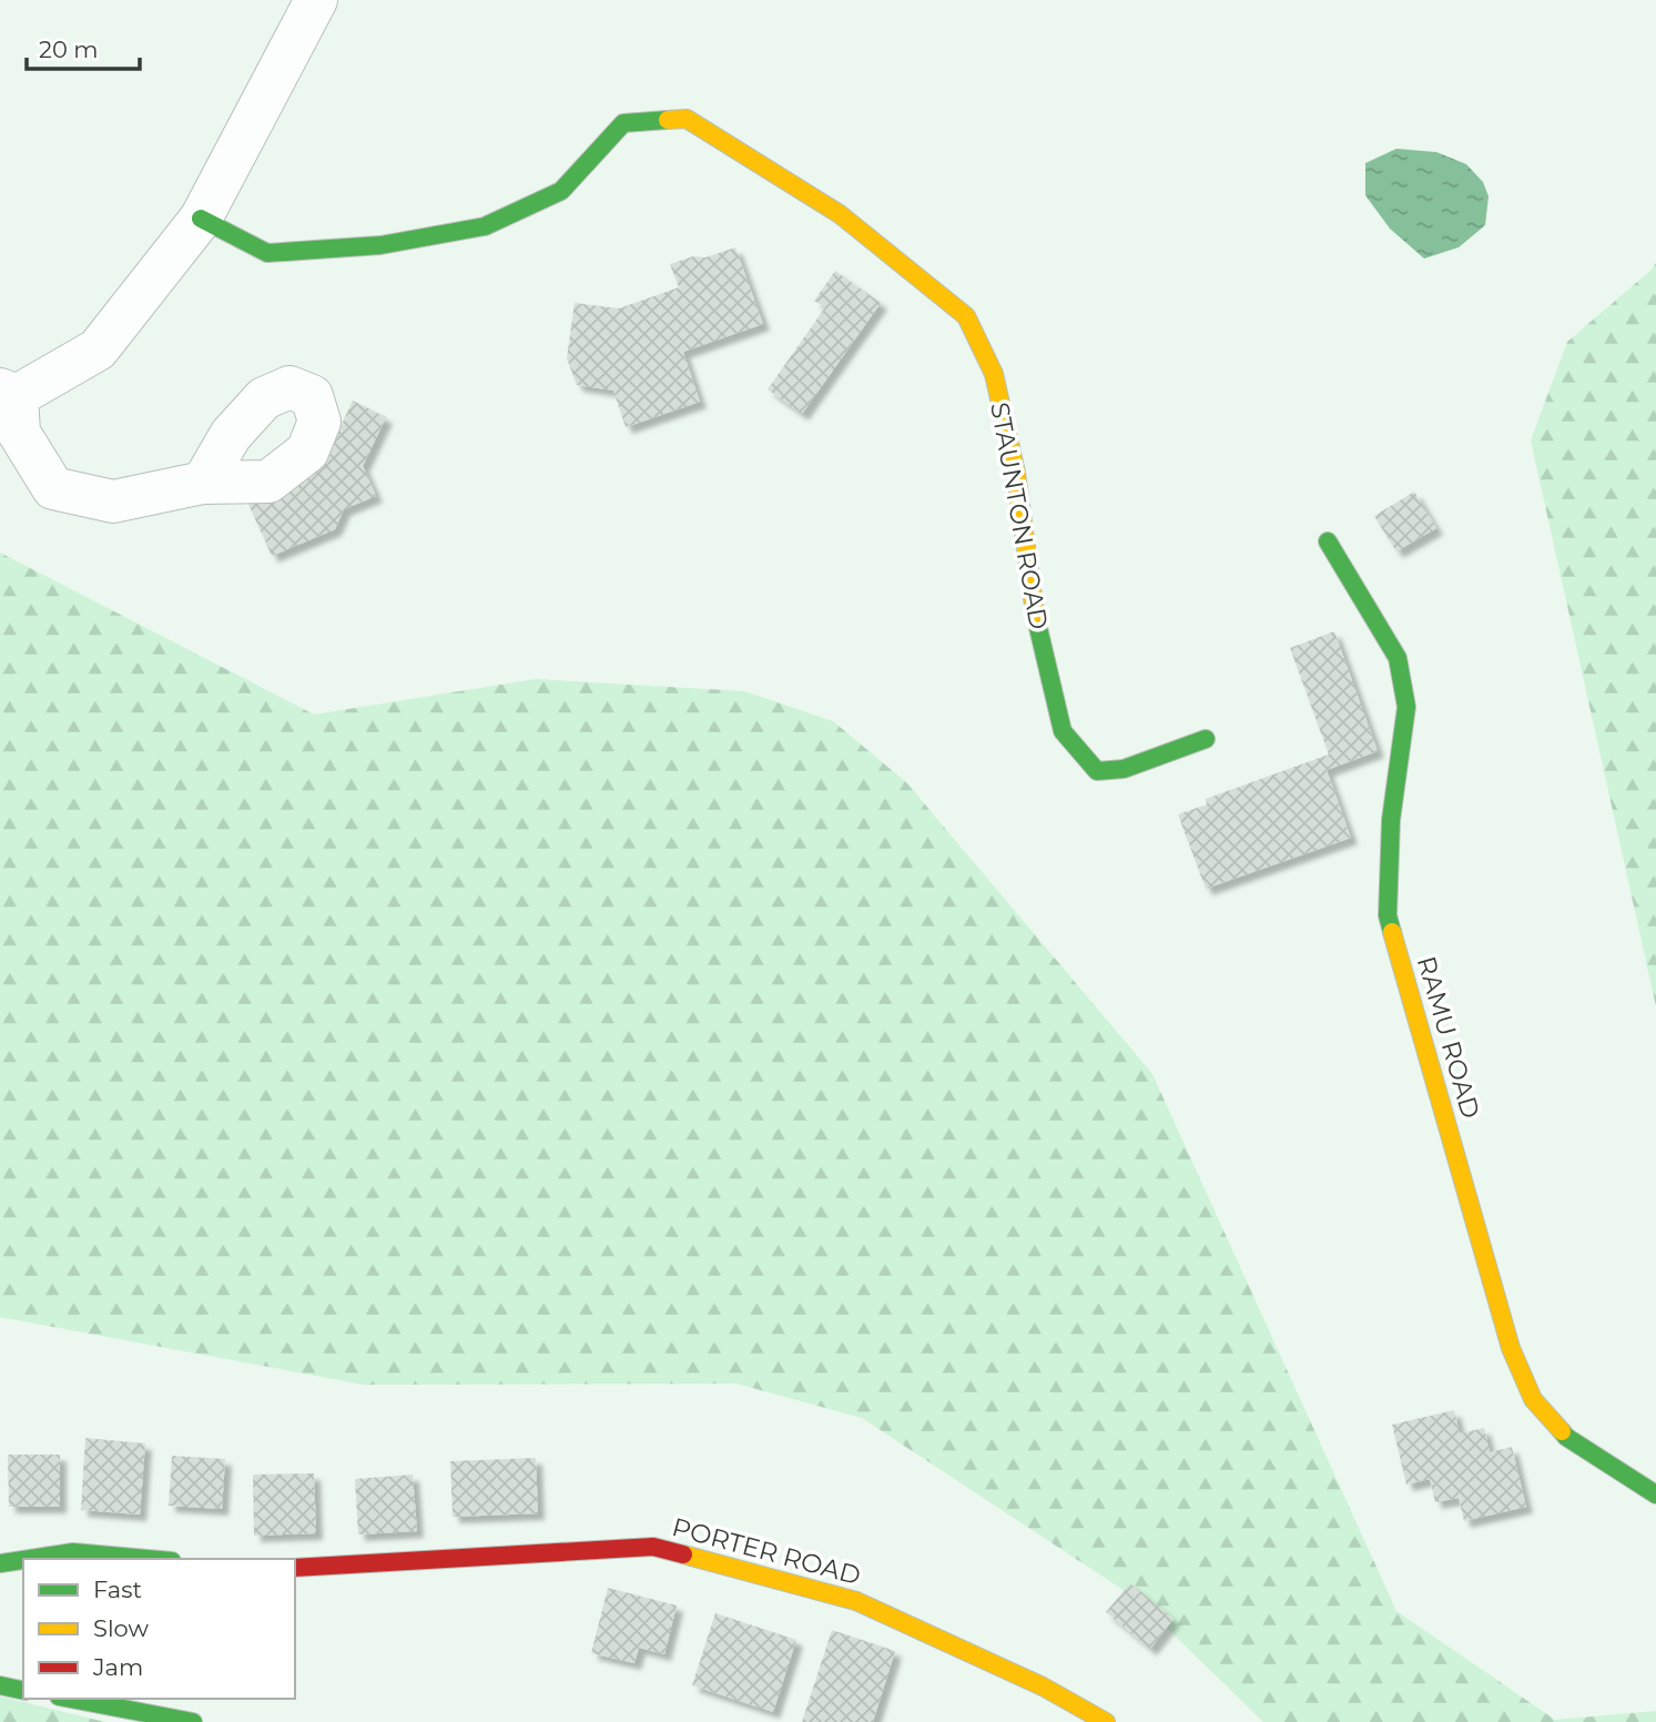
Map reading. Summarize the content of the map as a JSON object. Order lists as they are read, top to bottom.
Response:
{
  "streets": {
    "street": ["STAUNTON ROAD", "RAMU ROAD", "PORTER ROAD"]
  },
  "legend": ["Fast", "Slow", "Jam"],
  "scale_bar": "20 m"
}
